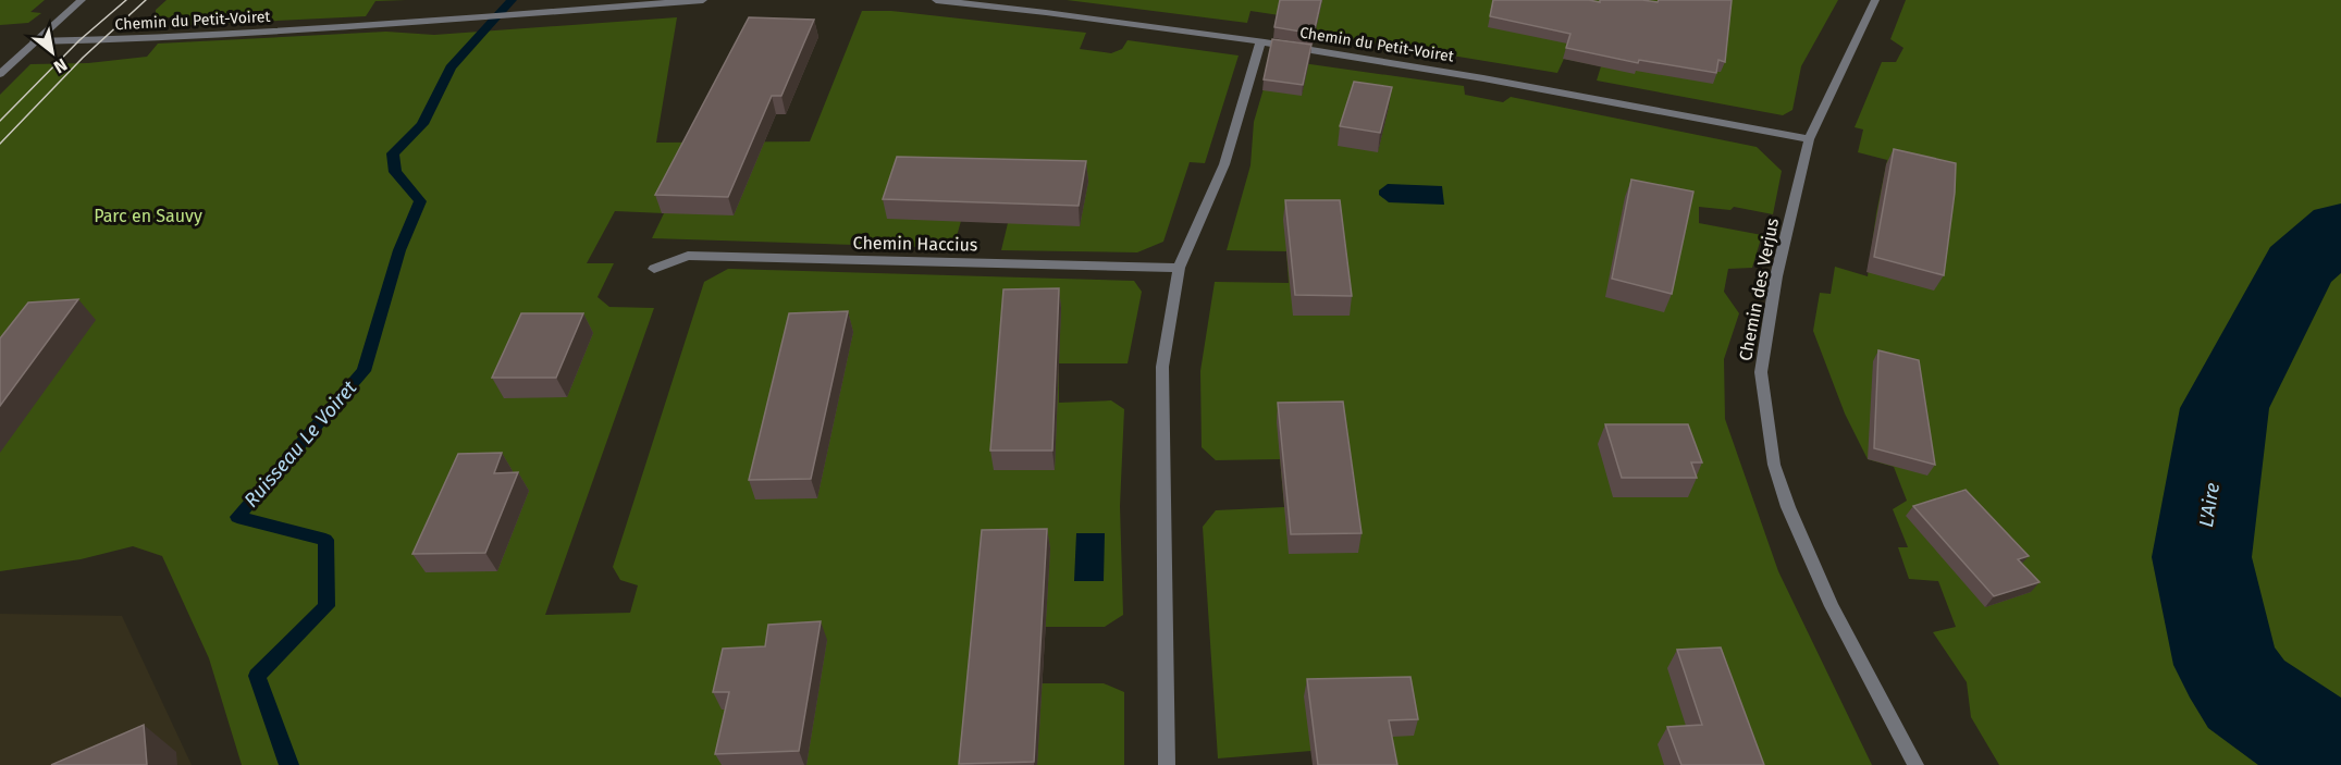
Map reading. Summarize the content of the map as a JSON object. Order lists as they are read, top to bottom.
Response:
{
  "streets": {
    "street": ["Chemin du Petit-Voiret", "Chemin Haccius", "Chemin des Verjus"]
  },
  "crossings": [
    ["Chemin du Petit-Voiret", "Chemin des Verjus"]
  ],
  "water": ["Ruisseau Le Voiret", "L'Aire"],
  "parks": ["Parc en Sauvy"],
  "north": "bottom right"
}
